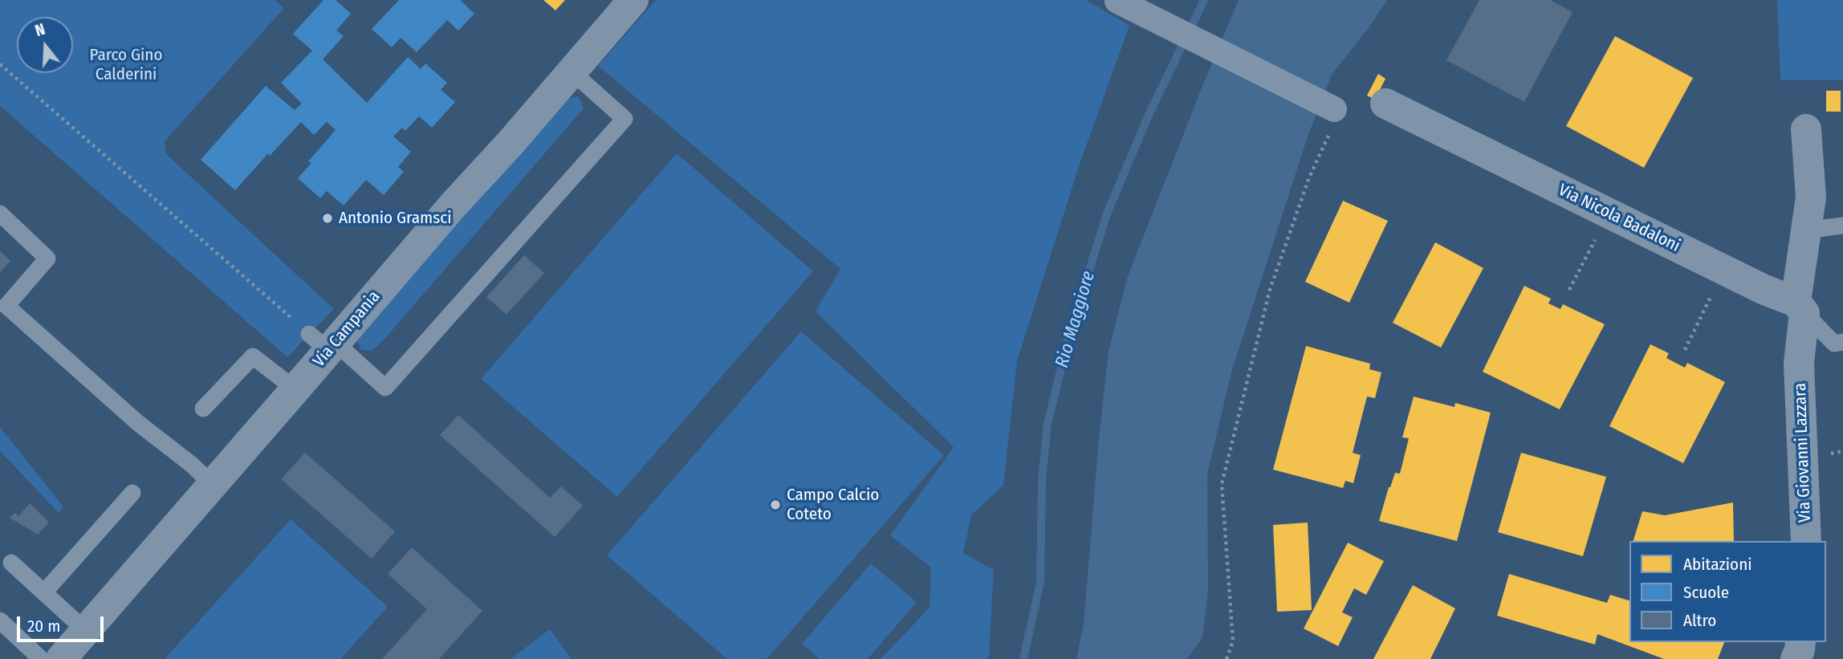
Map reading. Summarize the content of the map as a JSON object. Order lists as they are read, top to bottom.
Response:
{
  "streets": {
    "street": ["Via Nicola Badaloni", "Via Campania", "Via Giovanni Lazzara"]
  },
  "crossings": [
    ["Via Nicola Badaloni", "Via Giovanni Lazzara"]
  ],
  "water": ["Rio Maggiore"],
  "parks": ["Parco Gino Calderini"],
  "places": ["Antonio Gramsci", "Campo Calcio Coteto"],
  "legend": ["Abitazioni", "Scuole", "Altro"],
  "scale_bar": "20 m",
  "north": "top"
}
